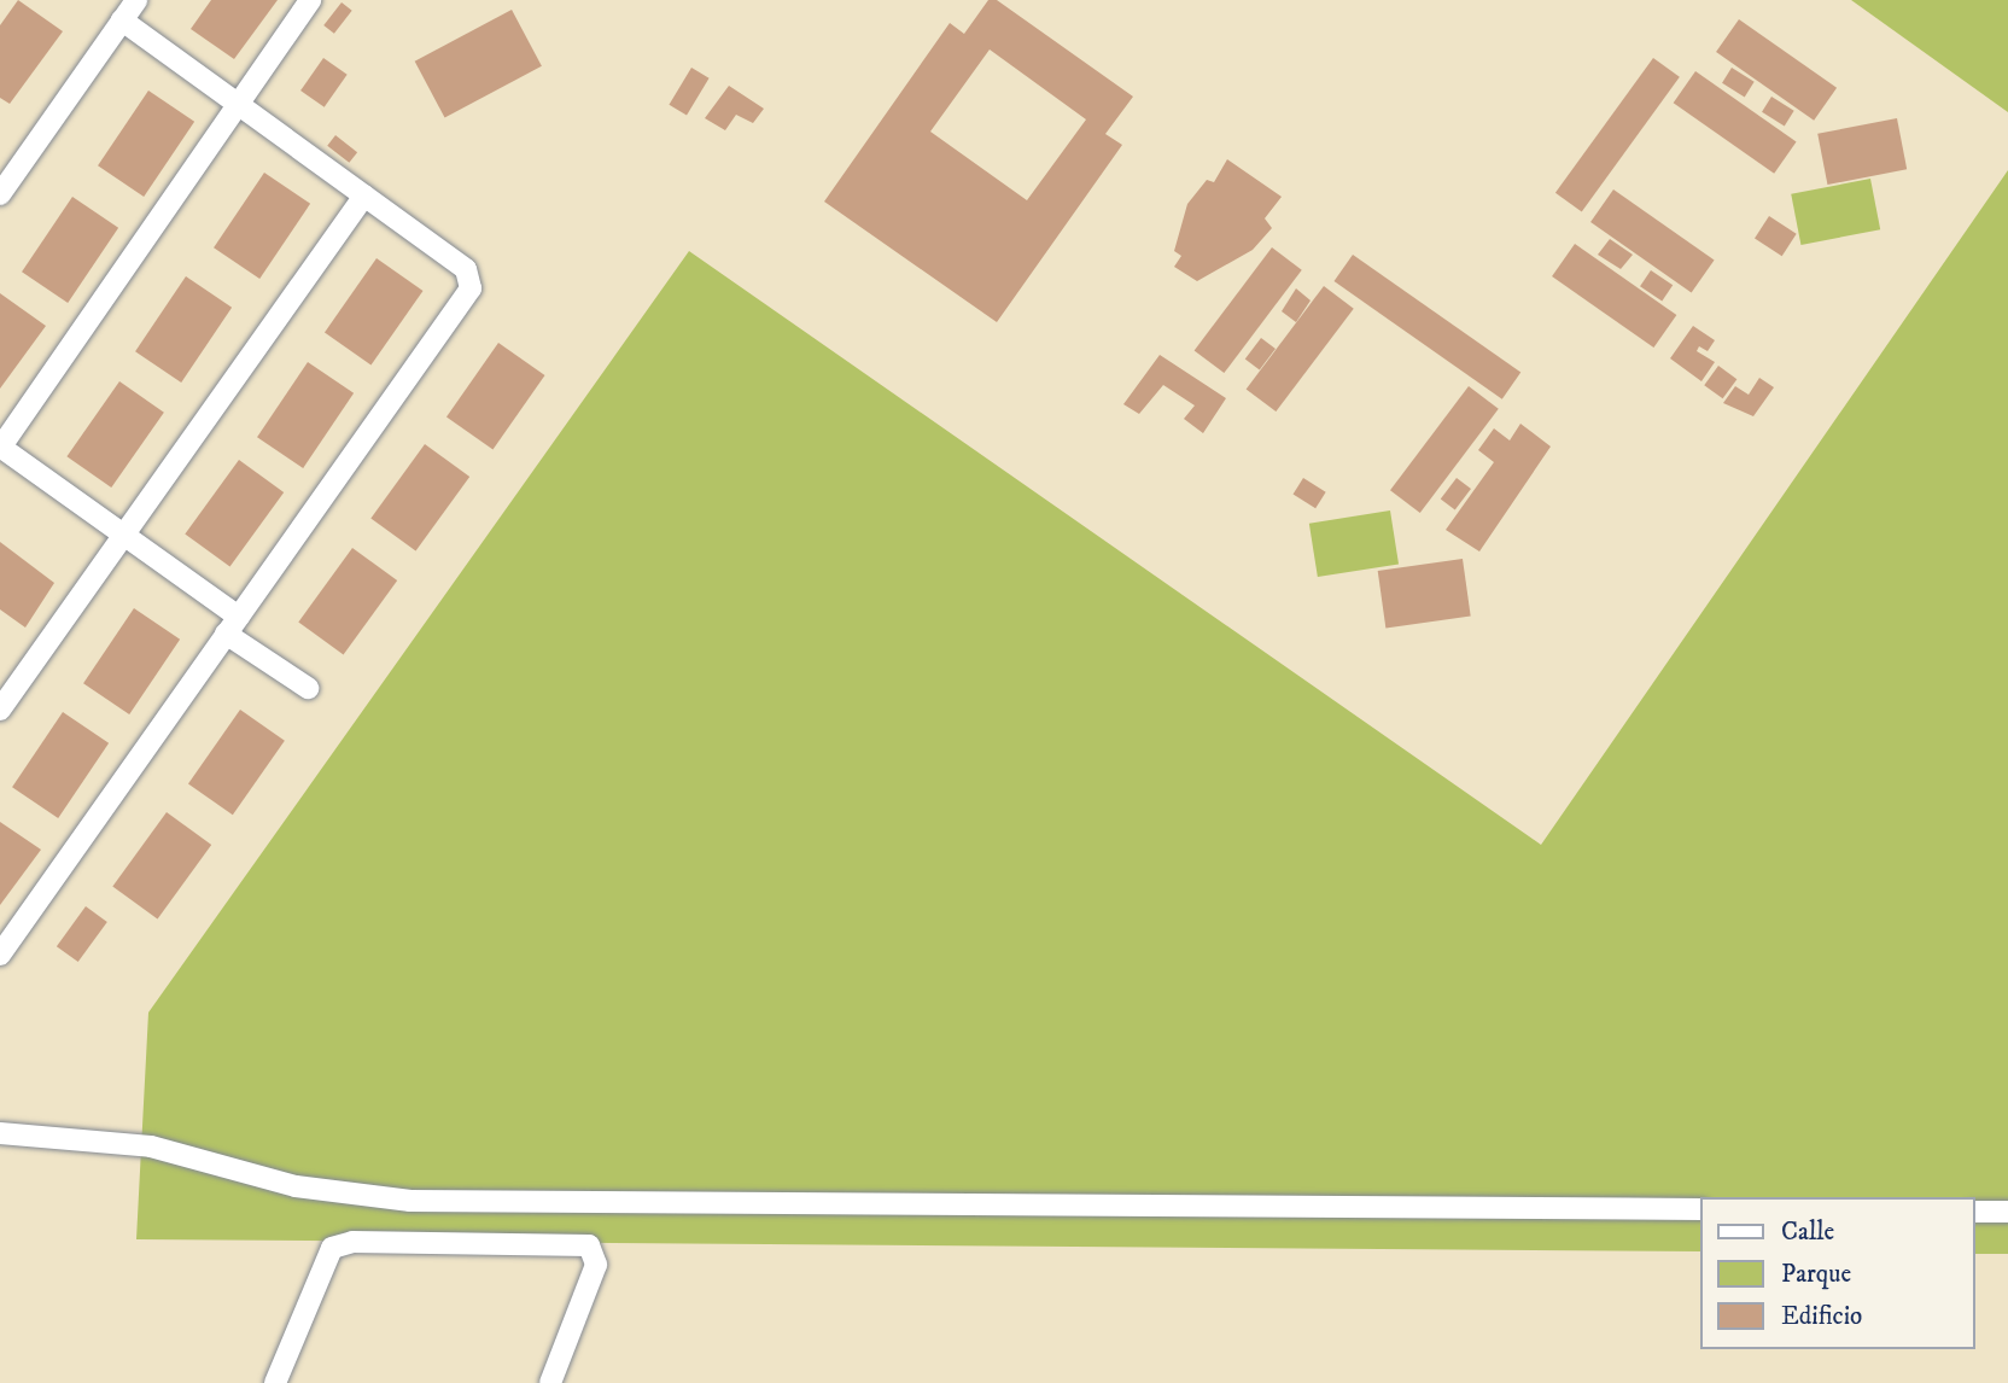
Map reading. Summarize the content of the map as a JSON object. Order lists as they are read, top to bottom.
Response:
{
  "legend": ["Calle", "Parque", "Edificio"]
}
